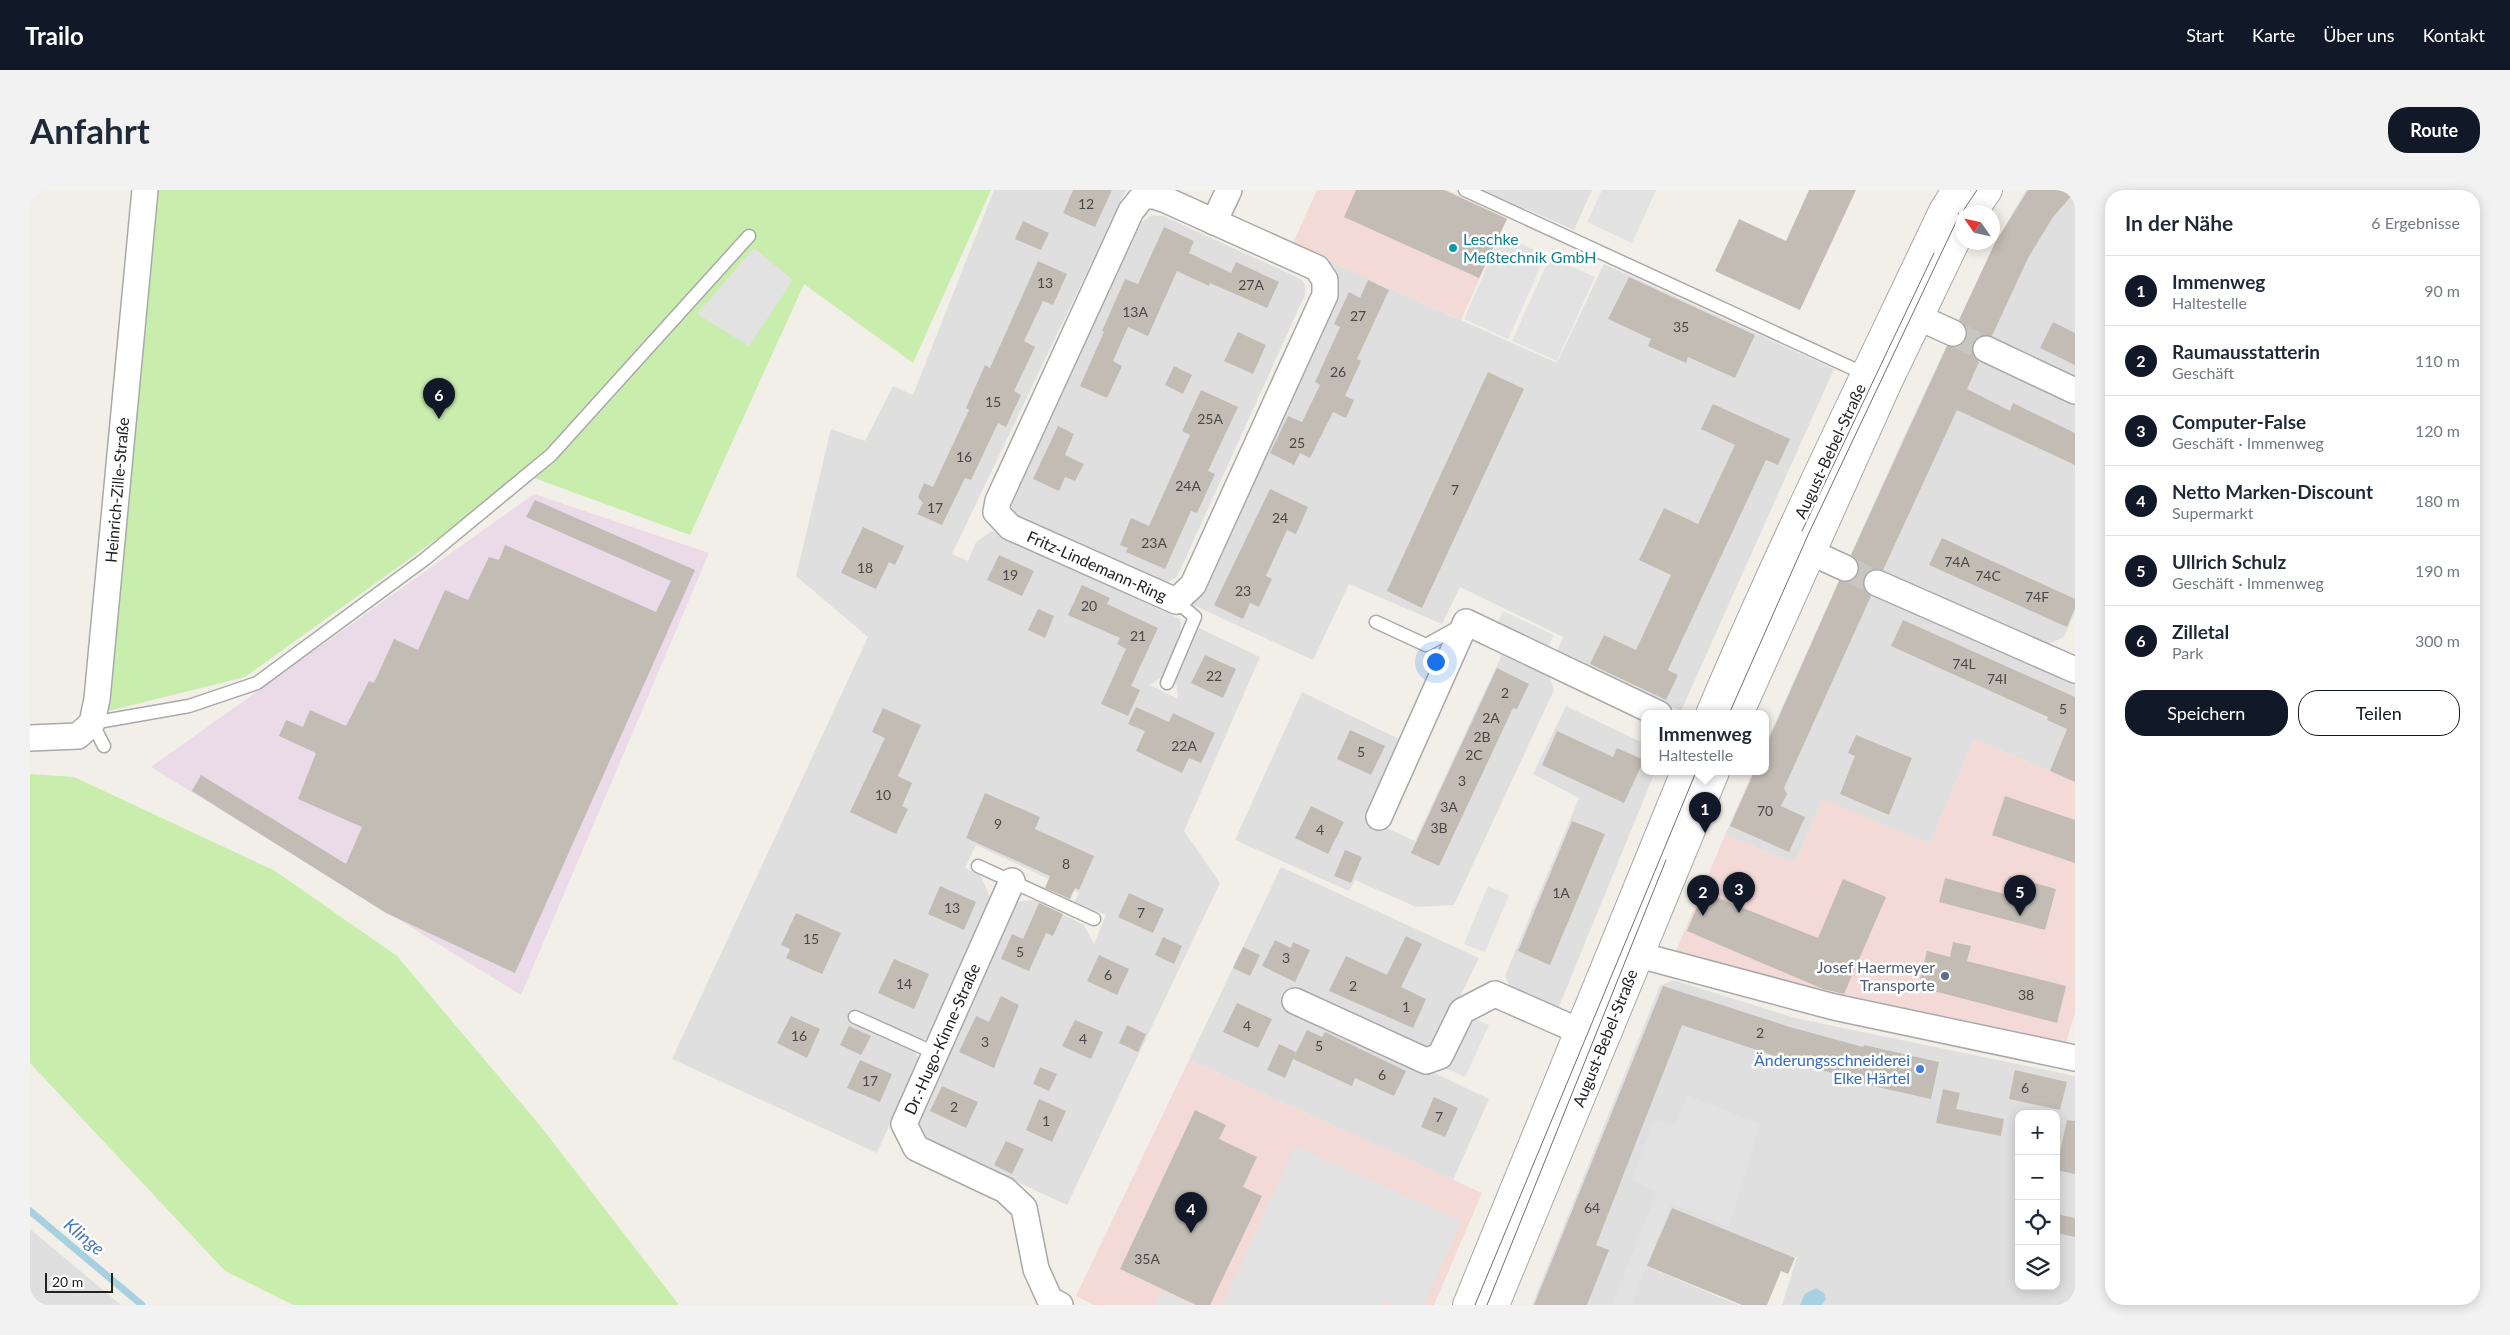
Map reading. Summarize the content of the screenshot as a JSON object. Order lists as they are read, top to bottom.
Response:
{
  "streets": {
    "street": [
      "August-Bebel-Straße",
      "Heinrich-Zille-Straße",
      "Fritz-Lindemann-Ring",
      "Dr.-Hugo-Kinne-Straße"
    ]
  },
  "water": ["Klinge"],
  "places": ["Leschke Meßtechnik GmbH", "Josef Haermeyer Transporte", "Änderungsschneiderei Elke Härtel"],
  "house_numbers": [
    "12",
    "13",
    "27A",
    "13A",
    "27",
    "35",
    "26",
    "15",
    "25A",
    "25",
    "16",
    "24A",
    "7",
    "17",
    "24",
    "23A",
    "74A",
    "18",
    "19",
    "74C",
    "23",
    "74F",
    "20",
    "21",
    "74L",
    "22",
    "74I",
    "2",
    "5",
    "2A",
    "2B",
    "22A",
    "5",
    "2C",
    "3",
    "10",
    "3A",
    "70",
    "9",
    "3B",
    "4",
    "8",
    "1A",
    "13",
    "7",
    "15",
    "5",
    "3",
    "6",
    "14",
    "2",
    "38",
    "1",
    "4",
    "2",
    "16",
    "4",
    "3",
    "5",
    "6",
    "17",
    "6",
    "2",
    "7",
    "1",
    "64",
    "35A"
  ],
  "scale_bar": "20 m",
  "north": "top left",
  "page": {
    "header": "Trailo",
    "nav": [
      "Start",
      "Karte",
      "Über uns",
      "Kontakt"
    ],
    "buttons": [
      "Route",
      ["Speichern", "Teilen"]
    ],
    "title": "Anfahrt",
    "heading": ["In der Nähe", "6 Ergebnisse"],
    "list": [
      {
        "mark": "1",
        "name": "Immenweg",
        "note": "Haltestelle",
        "value": "90 m"
      },
      {
        "mark": "2",
        "name": "Raumausstatterin",
        "note": "Geschäft",
        "value": "110 m"
      },
      {
        "mark": "3",
        "name": "Computer-False",
        "note": "Geschäft · Immenweg",
        "value": "120 m"
      },
      {
        "mark": "4",
        "name": "Netto Marken-Discount",
        "note": "Supermarkt",
        "value": "180 m"
      },
      {
        "mark": "5",
        "name": "Ullrich Schulz",
        "note": "Geschäft · Immenweg",
        "value": "190 m"
      },
      {
        "mark": "6",
        "name": "Zilletal",
        "note": "Park",
        "value": "300 m"
      }
    ],
    "pins": [
      "6",
      "1",
      "3",
      "2",
      "5",
      "4"
    ],
    "popup": ["Immenweg", "Haltestelle"],
    "map_buttons": ["+", "−"],
    "scale": "20 m"
  }
}
